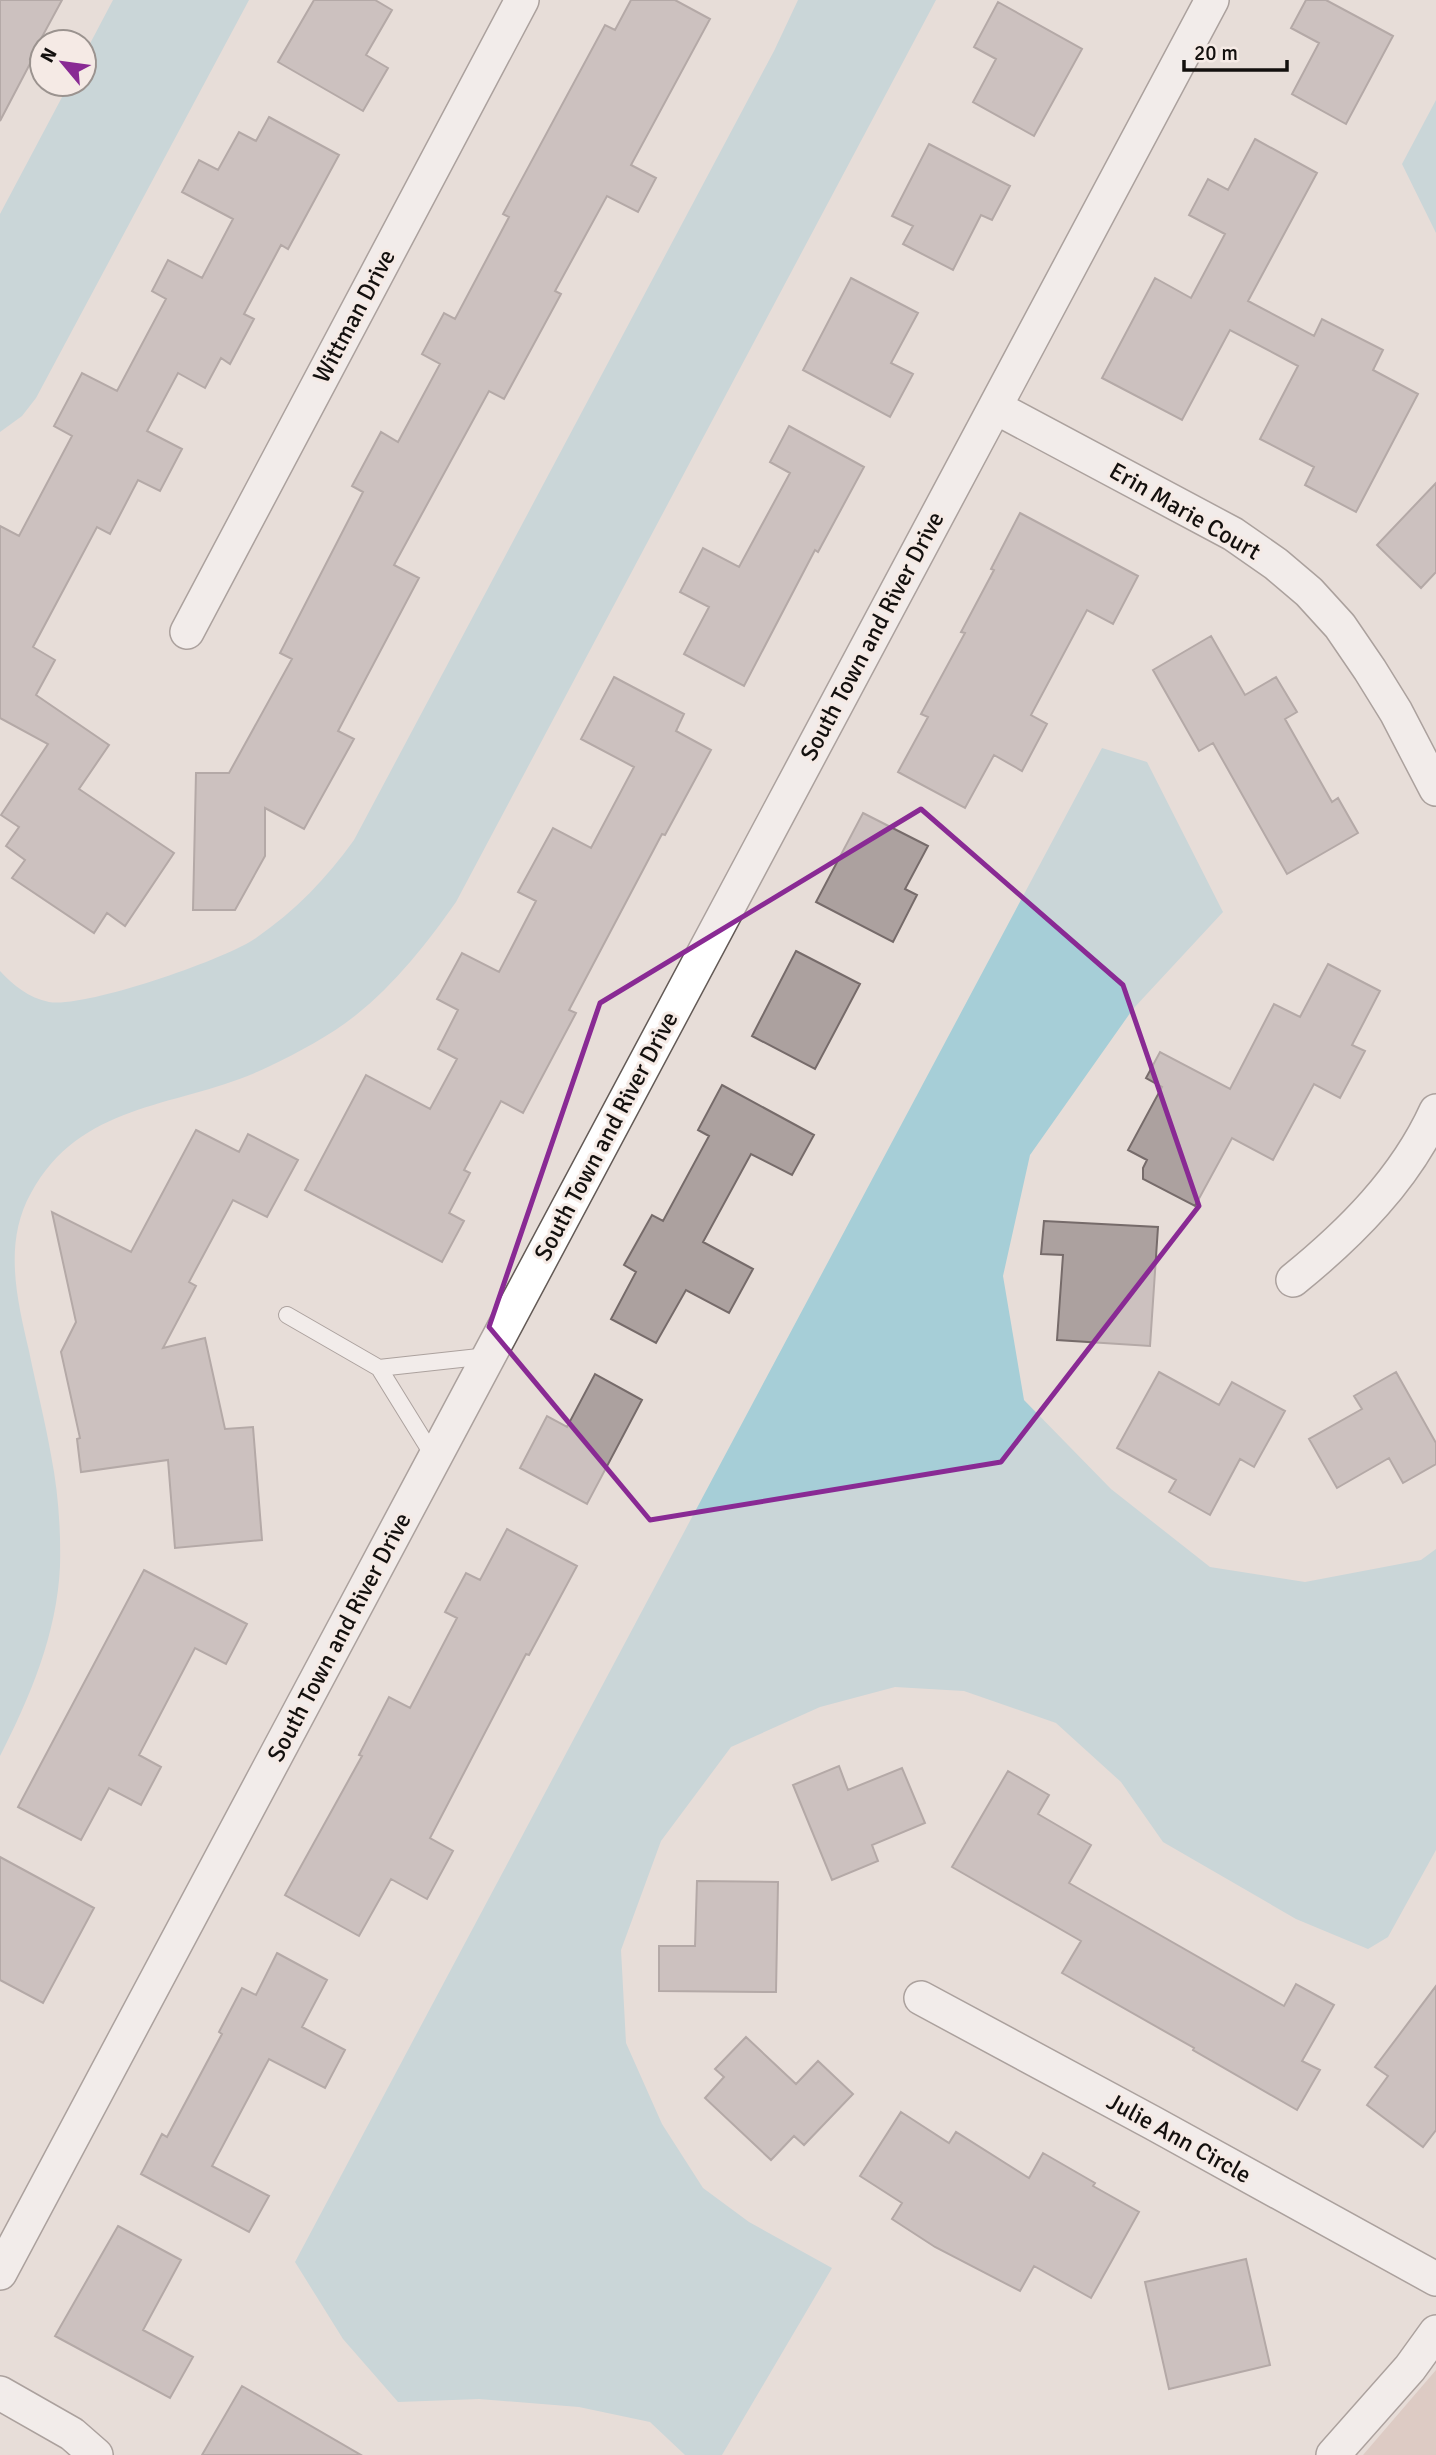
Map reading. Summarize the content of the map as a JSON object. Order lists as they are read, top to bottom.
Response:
{
  "streets": {
    "street": [
      "Wittman Drive",
      "Erin Marie Court",
      "South Town and River Drive",
      "Julie Ann Circle"
    ]
  },
  "crossings": [
    ["Erin Marie Court", "South Town and River Drive"]
  ],
  "scale_bar": "20 m",
  "north": "top left"
}
